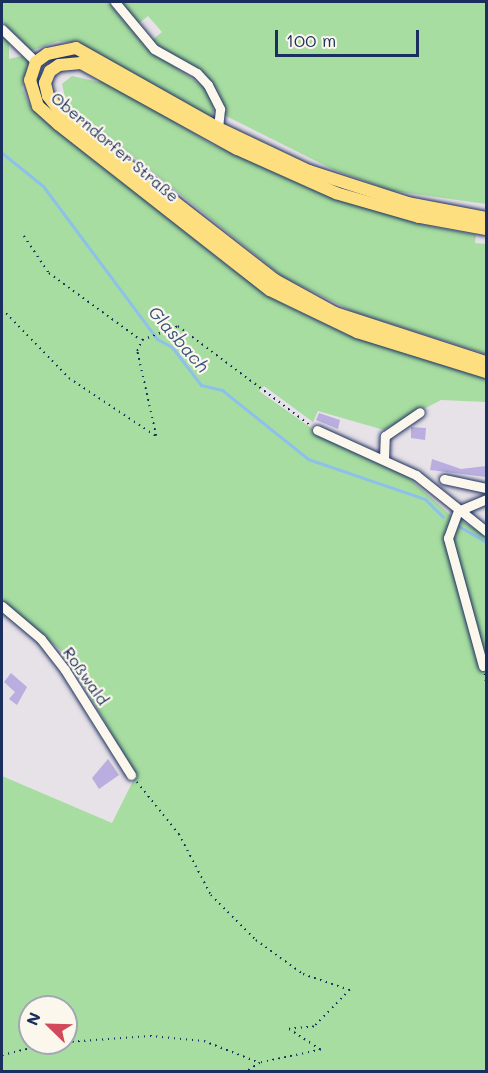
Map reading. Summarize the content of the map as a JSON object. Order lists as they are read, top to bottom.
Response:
{
  "streets": {
    "main road": ["Oberndorfer Straße"],
    "street": ["Roßwald"]
  },
  "water": ["Glasbach"],
  "scale_bar": "100 m",
  "north": "top left"
}
